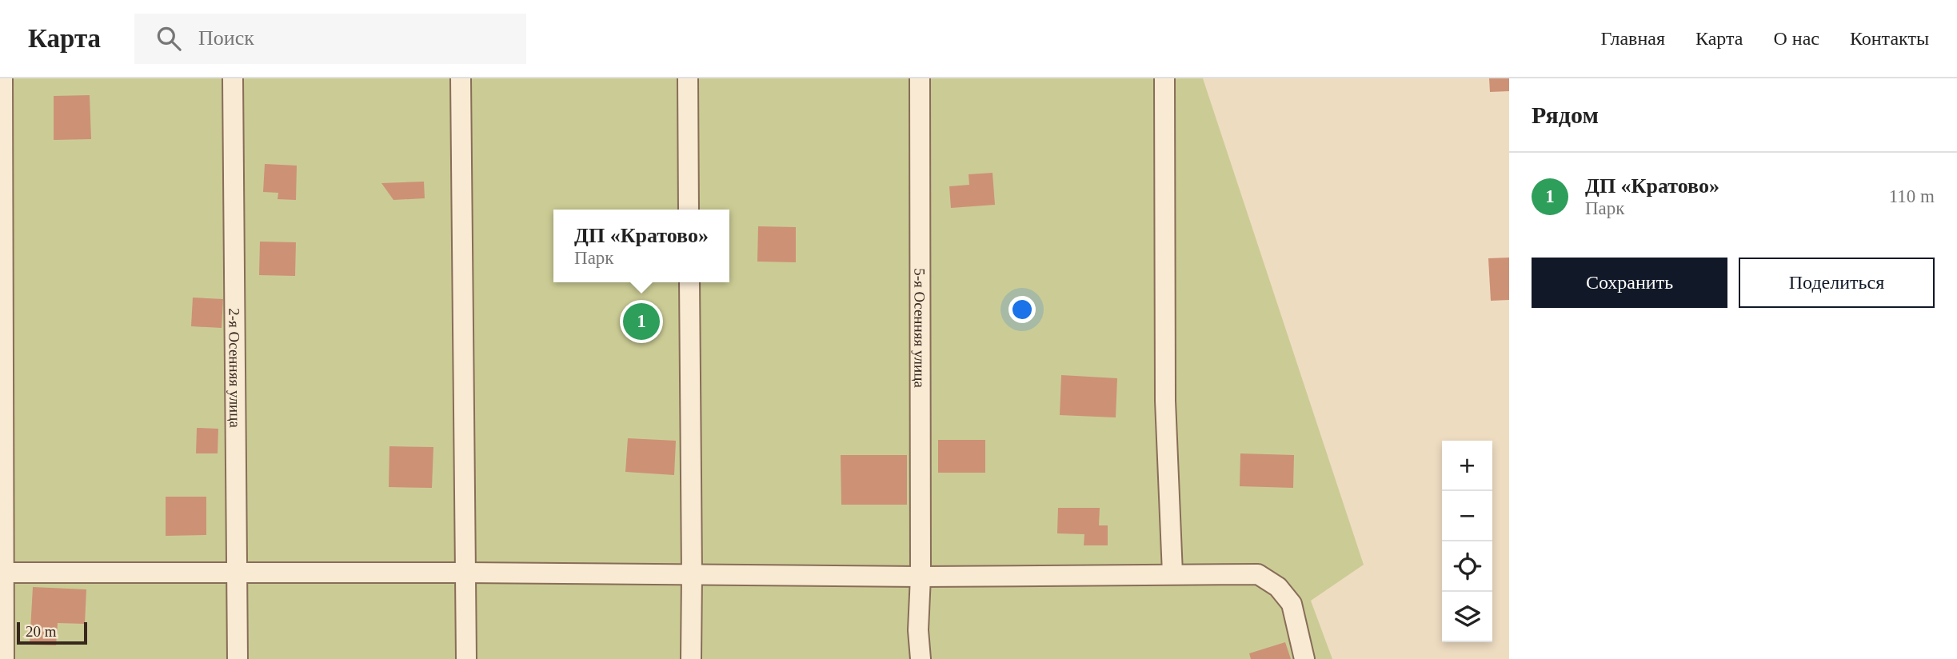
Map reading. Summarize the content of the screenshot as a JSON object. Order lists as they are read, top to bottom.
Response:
{
  "streets": {
    "street": ["5-я Осенняя улица", "2-я Осенняя улица"]
  },
  "scale_bar": "20 m",
  "page": {
    "header": "Карта",
    "search": "Поиск",
    "nav": [
      "Главная",
      "Карта",
      "О нас",
      "Контакты"
    ],
    "heading": "Рядом",
    "list": [
      {
        "mark": "1",
        "name": "ДП «Кратово»",
        "note": "Парк",
        "value": "110 m"
      }
    ],
    "popup": ["ДП «Кратово»", "Парк"],
    "buttons": ["Сохранить", "Поделиться"],
    "pins": "1",
    "map_buttons": ["+", "−"],
    "scale": "20 m"
  }
}
